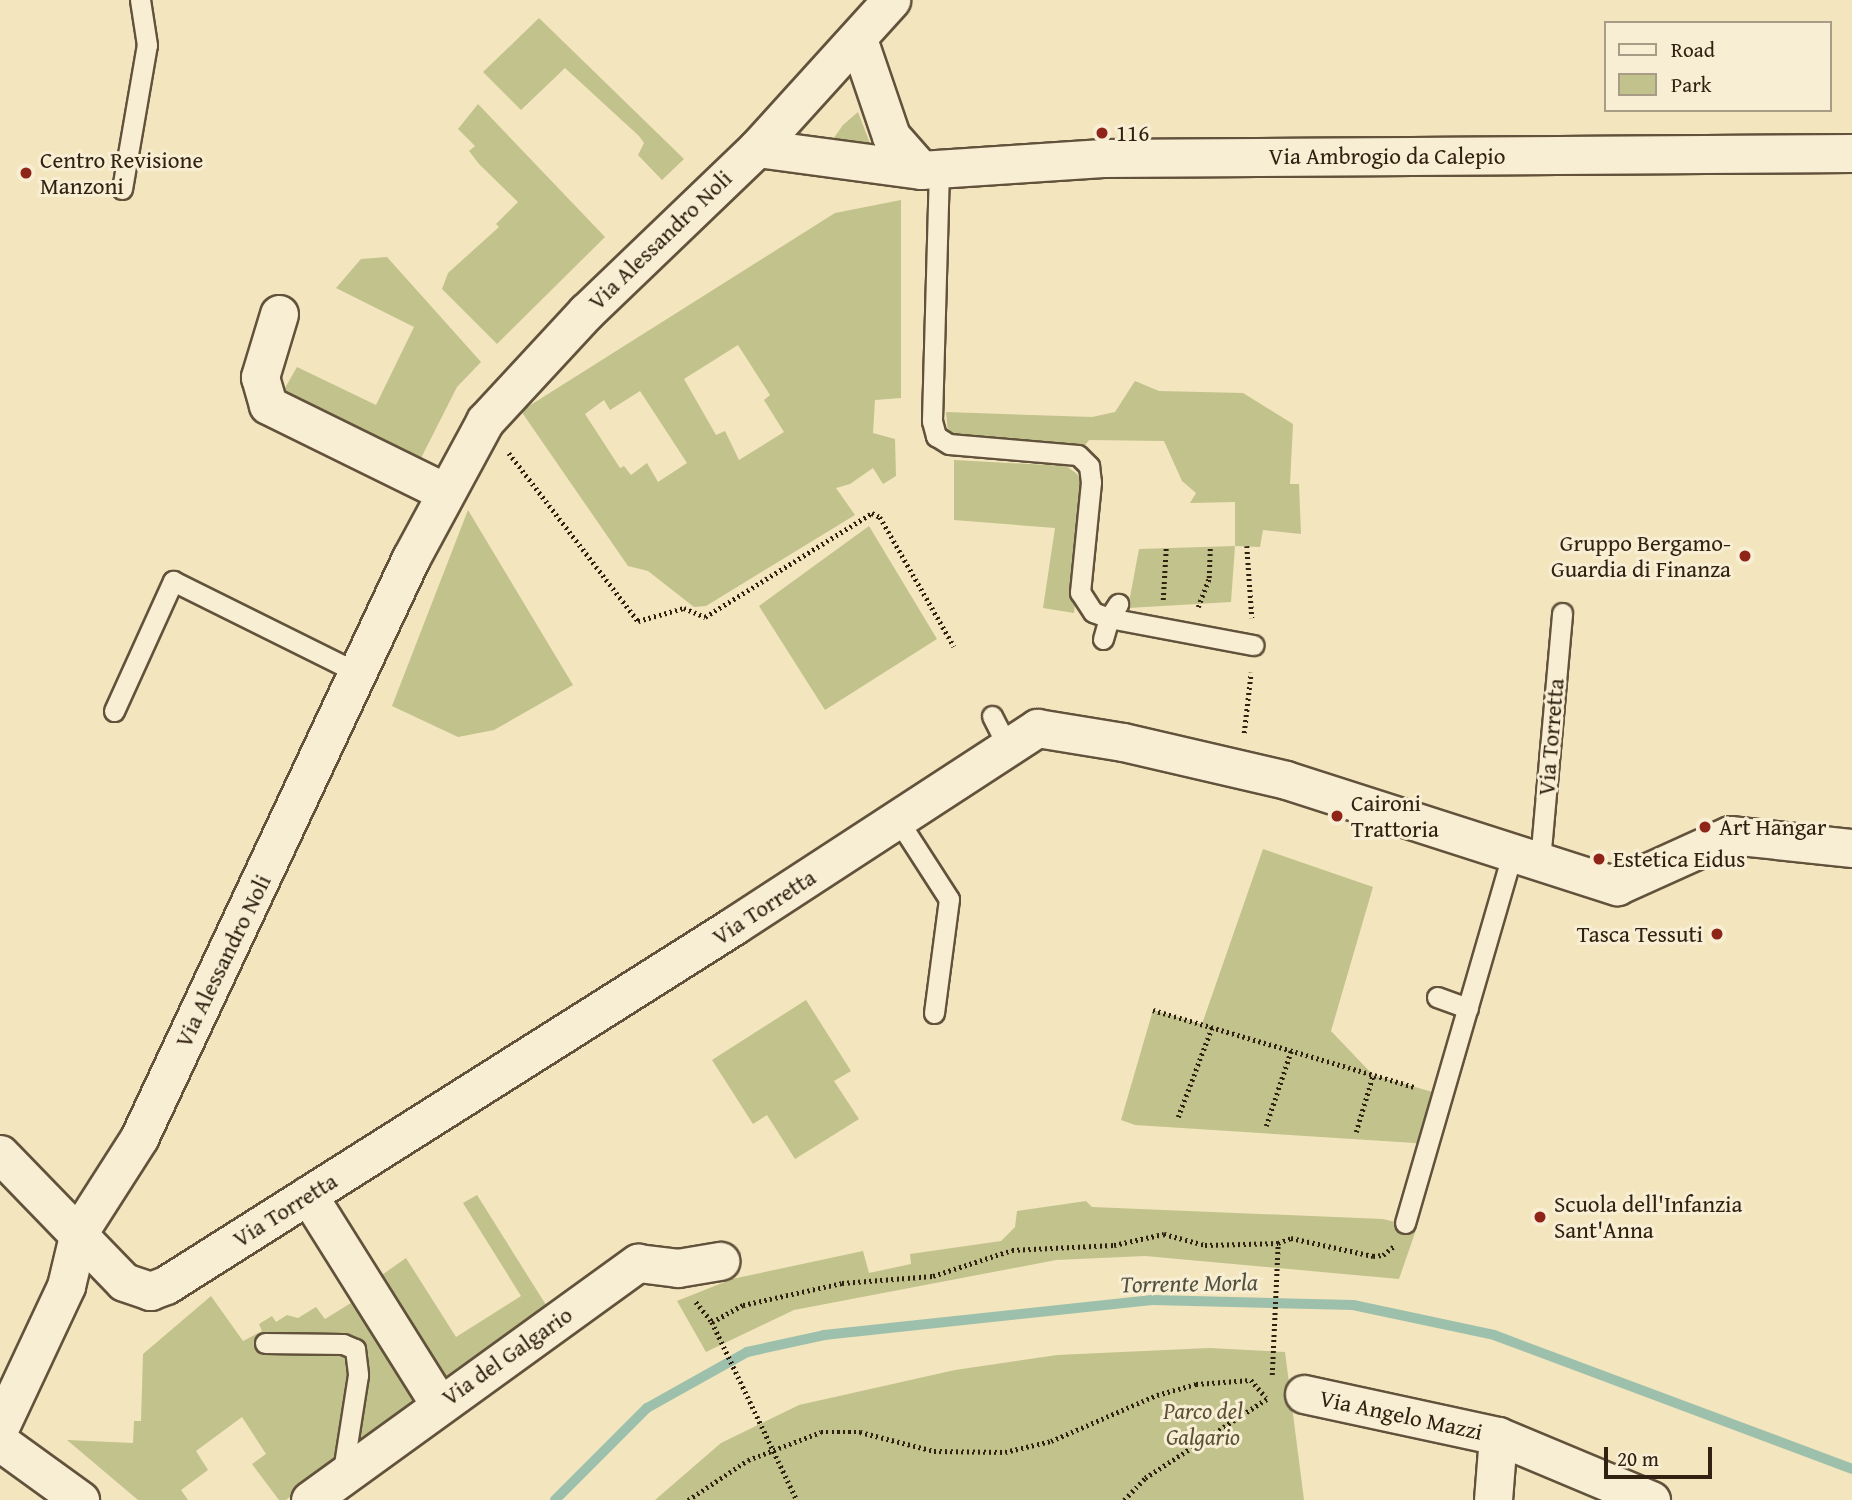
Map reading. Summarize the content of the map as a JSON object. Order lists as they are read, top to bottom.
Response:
{
  "streets": {
    "street": [
      "Via Ambrogio da Calepio",
      "Via Alessandro Noli",
      "Via Torretta",
      "Via del Galgario",
      "Via Angelo Mazzi"
    ]
  },
  "crossings": [
    ["Via Ambrogio da Calepio", "Via Alessandro Noli"],
    ["Via Alessandro Noli", "Via Torretta"]
  ],
  "water": ["Torrente Morla"],
  "parks": ["Parco del Galgario"],
  "places": [
    "116",
    "Centro Revisione Manzoni",
    "Gruppo Bergamo- Guardia di Finanza",
    "Caironi Trattoria",
    "Art Hangar",
    "Estetica Eidus",
    "Tasca Tessuti",
    "Scuola dell'Infanzia Sant'Anna"
  ],
  "legend": ["Road", "Park"],
  "scale_bar": "20 m"
}
